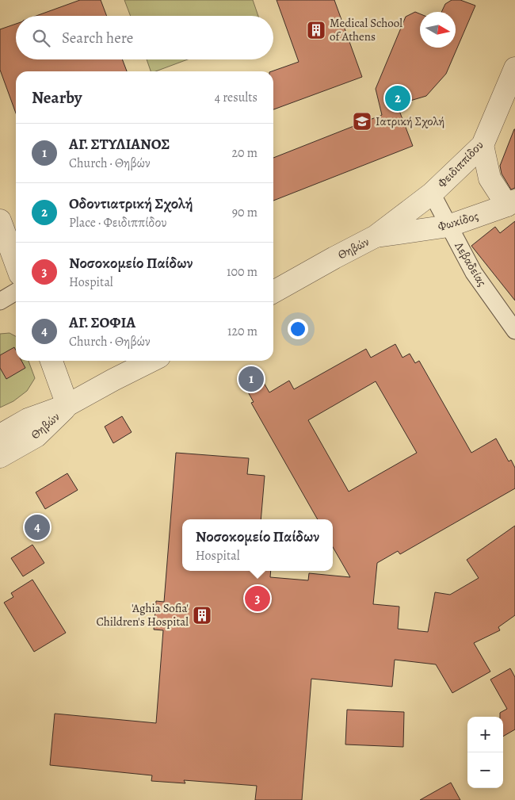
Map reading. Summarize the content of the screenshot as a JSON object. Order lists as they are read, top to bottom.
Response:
{
  "streets": {
    "street": [
      "Φειδιππίδου",
      "Φωκίδος",
      "Θηβών",
      "Λεβαδείας"
    ]
  },
  "crossings": [
    ["Φειδιππίδου", "Θηβών"],
    ["Φειδιππίδου", "Λεβαδείας"],
    ["Φωκίδος", "Θηβών"],
    ["Φωκίδος", "Λεβαδείας"],
    ["Θηβών", "Λεβαδείας"]
  ],
  "places": {
    "building": ["Medical School of Athens", "'Aghia Sofia' Children's Hospital"],
    "school or university": ["Ιατρική Σχολή"]
  },
  "north": "right",
  "page": {
    "search": "Search here",
    "heading": ["Nearby", "4 results"],
    "pins": [
      "2",
      "1",
      "4",
      "3"
    ],
    "list": [
      {
        "mark": "1",
        "name": "ΑΓ. ΣΤΥΛΙΑΝΟΣ",
        "note": "Church · Θηβών",
        "value": "20 m"
      },
      {
        "mark": "2",
        "name": "Οδοντιατρική Σχολή",
        "note": "Place · Φειδιππίδου",
        "value": "90 m"
      },
      {
        "mark": "3",
        "name": "Νοσοκομείο Παίδων",
        "note": "Hospital",
        "value": "100 m"
      },
      {
        "mark": "4",
        "name": "ΑΓ. ΣΟΦΙΑ",
        "note": "Church · Θηβών",
        "value": "120 m"
      }
    ],
    "popup": ["Νοσοκομείο Παίδων", "Hospital"],
    "map_buttons": ["+", "−"]
  }
}
